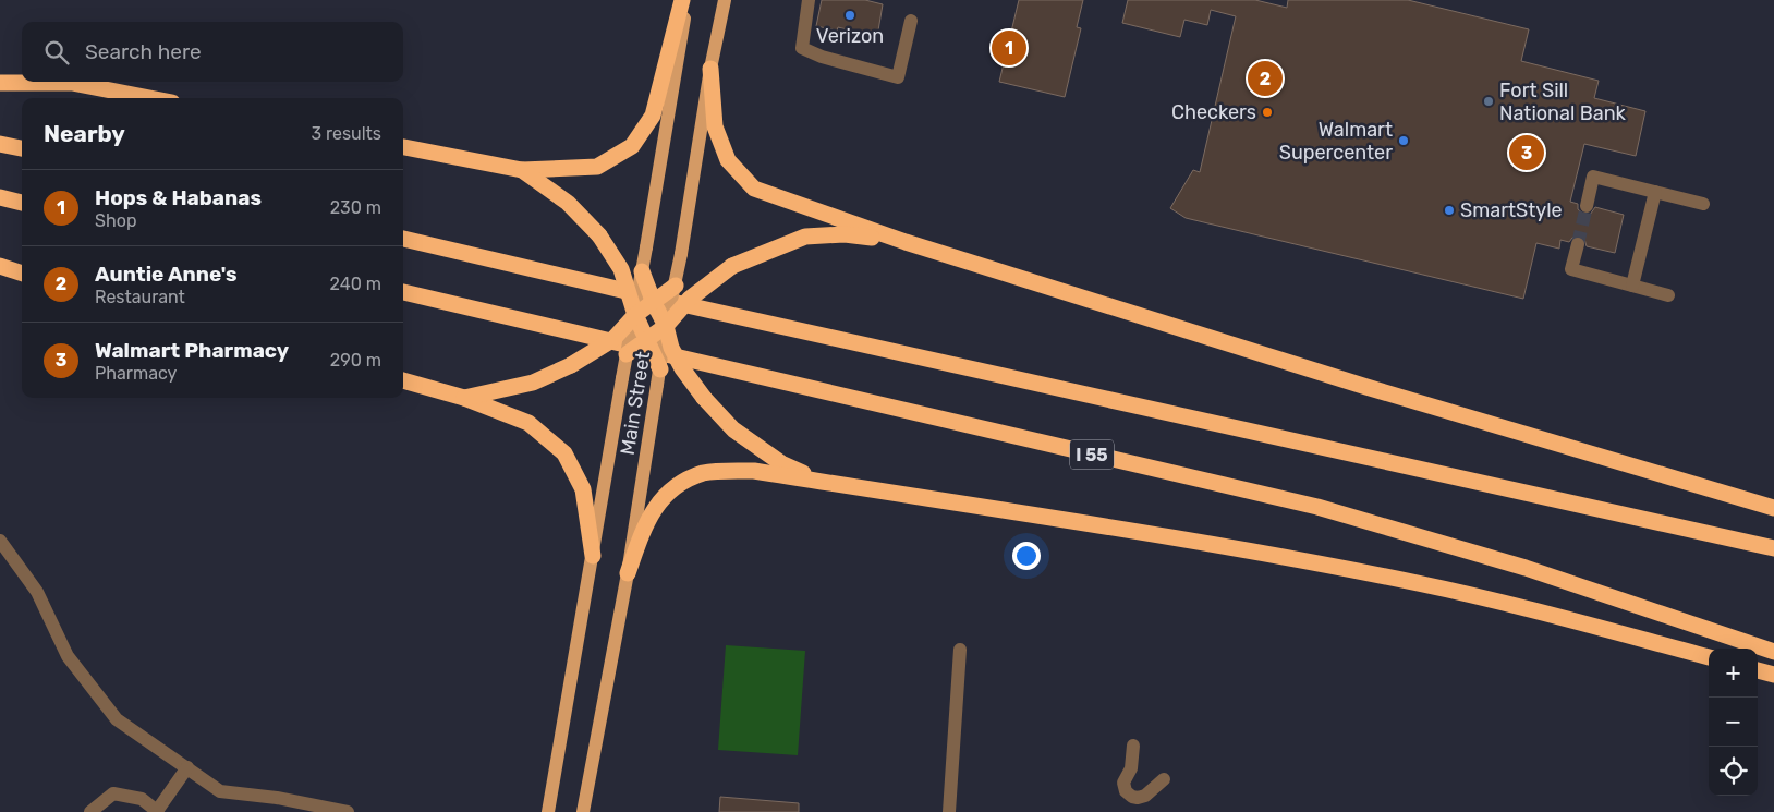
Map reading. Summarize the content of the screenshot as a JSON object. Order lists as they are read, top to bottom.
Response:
{
  "streets": {
    "highway": ["I 55"],
    "main road": ["Main Street"]
  },
  "places": [
    "Verizon",
    "Fort Sill National Bank",
    "Checkers",
    "Walmart Supercenter",
    "SmartStyle"
  ],
  "page": {
    "search": "Search here",
    "pins": ["1", "2", "3"],
    "heading": ["Nearby", "3 results"],
    "list": [
      {
        "mark": "1",
        "name": "Hops & Habanas",
        "note": "Shop",
        "value": "230 m"
      },
      {
        "mark": "2",
        "name": "Auntie Anne's",
        "note": "Restaurant",
        "value": "240 m"
      },
      {
        "mark": "3",
        "name": "Walmart Pharmacy",
        "note": "Pharmacy",
        "value": "290 m"
      }
    ],
    "map_buttons": ["+", "−"]
  }
}
